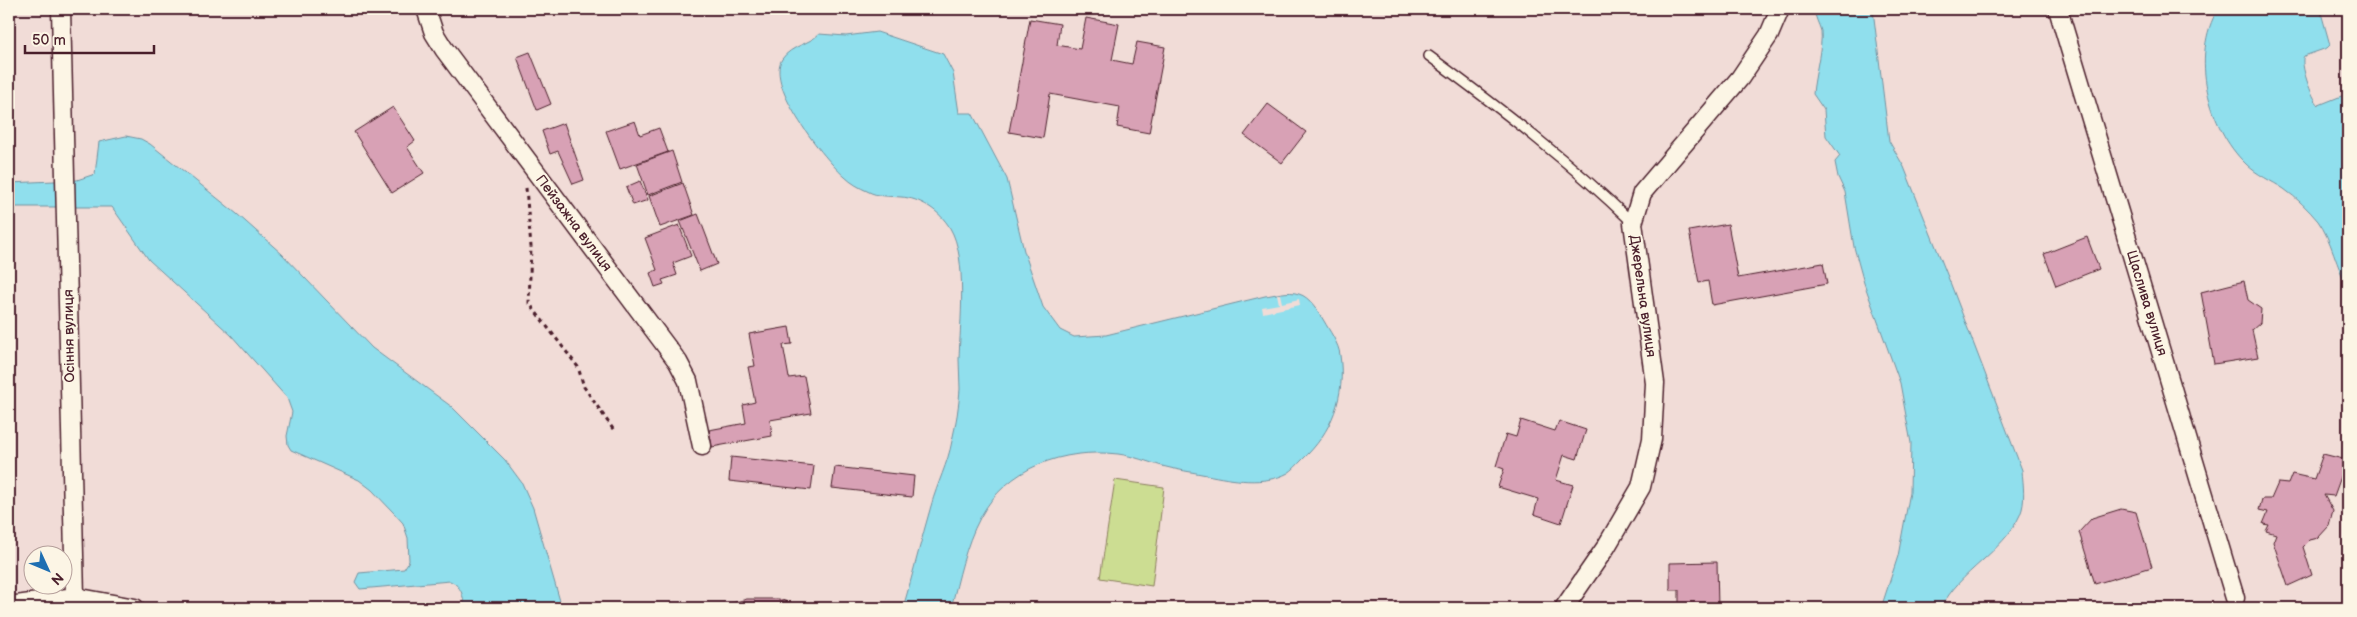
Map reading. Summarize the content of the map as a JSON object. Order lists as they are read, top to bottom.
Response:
{
  "streets": {
    "street": [
      "Пейзажна вулиця",
      "Джерельна вулиця",
      "Щаслива вулиця",
      "Осіння вулиця"
    ]
  },
  "scale_bar": "50 m",
  "north": "bottom right"
}
